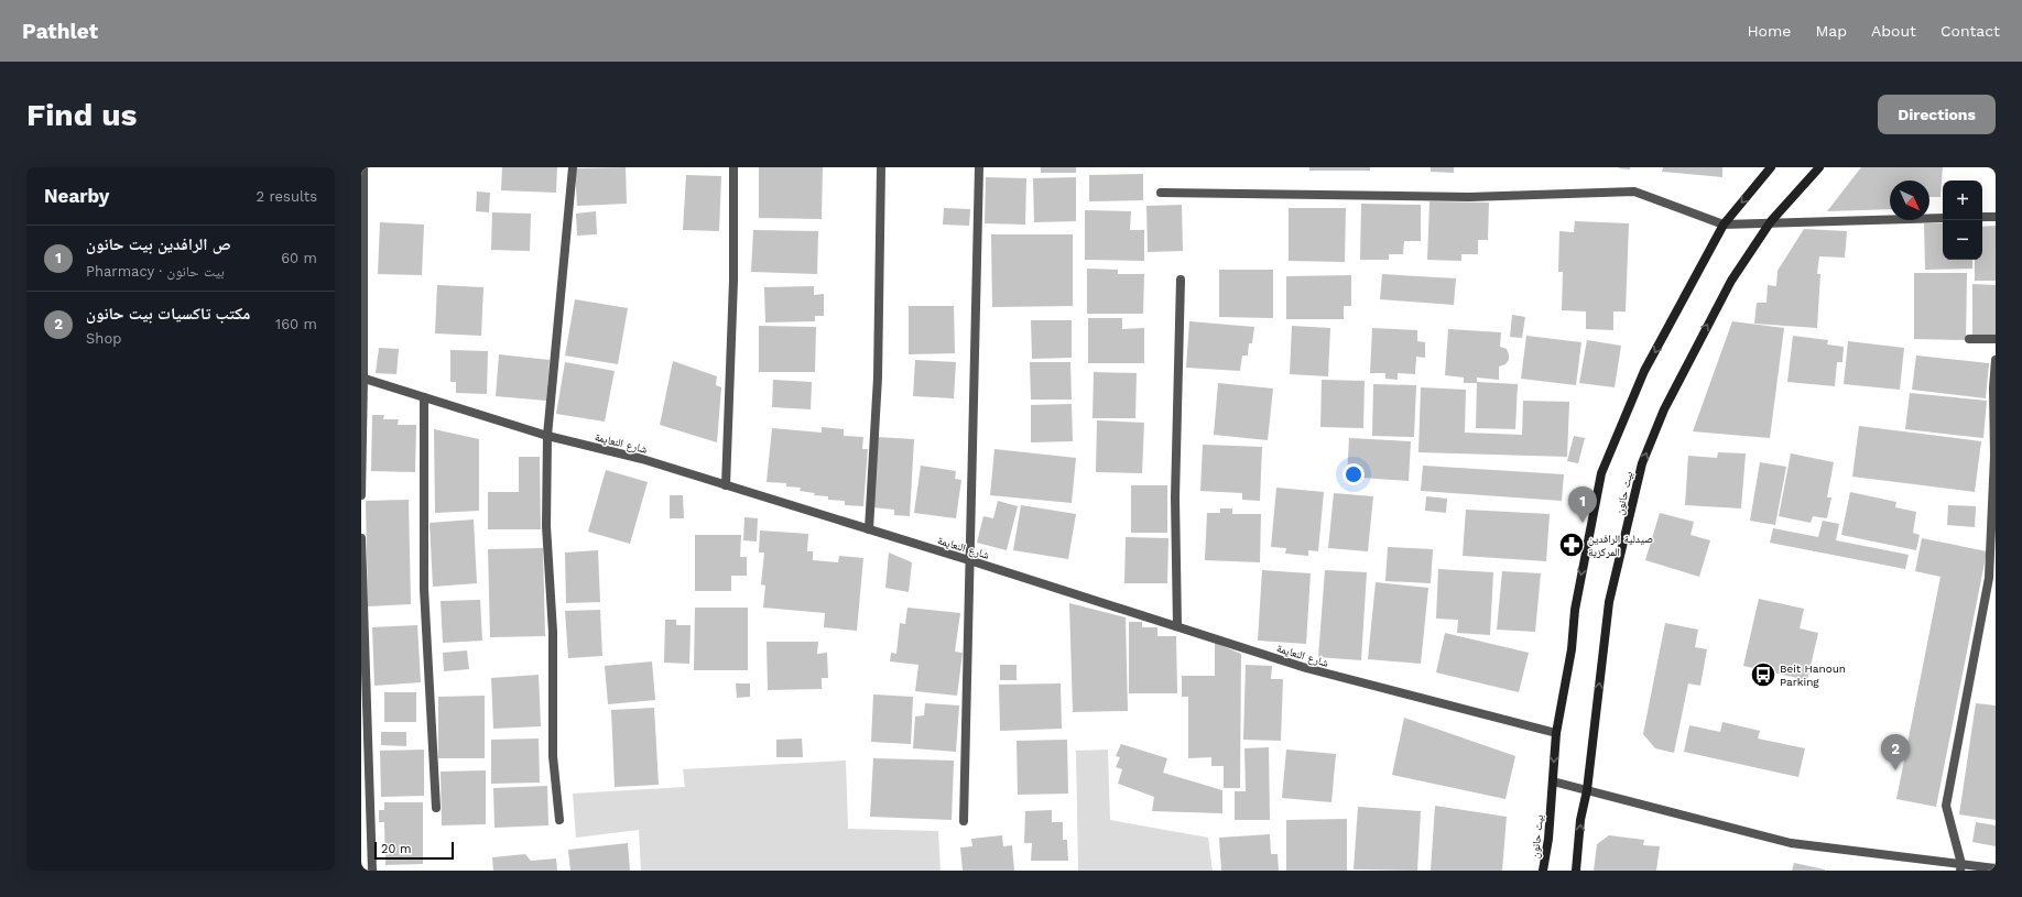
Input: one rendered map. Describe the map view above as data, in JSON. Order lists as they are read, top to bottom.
{
  "streets": {
    "main road": ["بيت حانون"],
    "street": ["شارع النعايمة"]
  },
  "crossings": [
    ["شارع النعايمة", "بيت حانون"]
  ],
  "places": {
    "pharmacy": ["صيدلية الرافدين المركزية"],
    "bus stop": ["Beit Hanoun Parking"]
  },
  "scale_bar": "20 m",
  "north": "bottom right",
  "page": {
    "header": "Pathlet",
    "nav": [
      "Home",
      "Map",
      "About",
      "Contact"
    ],
    "buttons": "Directions",
    "title": "Find us",
    "heading": ["Nearby", "2 results"],
    "map_buttons": ["+", "−"],
    "list": [
      {
        "mark": "1",
        "name": "ص الرافدين بيت حانون",
        "note": "Pharmacy · بيت حانون",
        "value": "60 m"
      },
      {
        "mark": "2",
        "name": "مكتب تاكسيات بيت حانون",
        "note": "Shop",
        "value": "160 m"
      }
    ],
    "pins": ["1", "2"],
    "scale": "20 m"
  }
}
